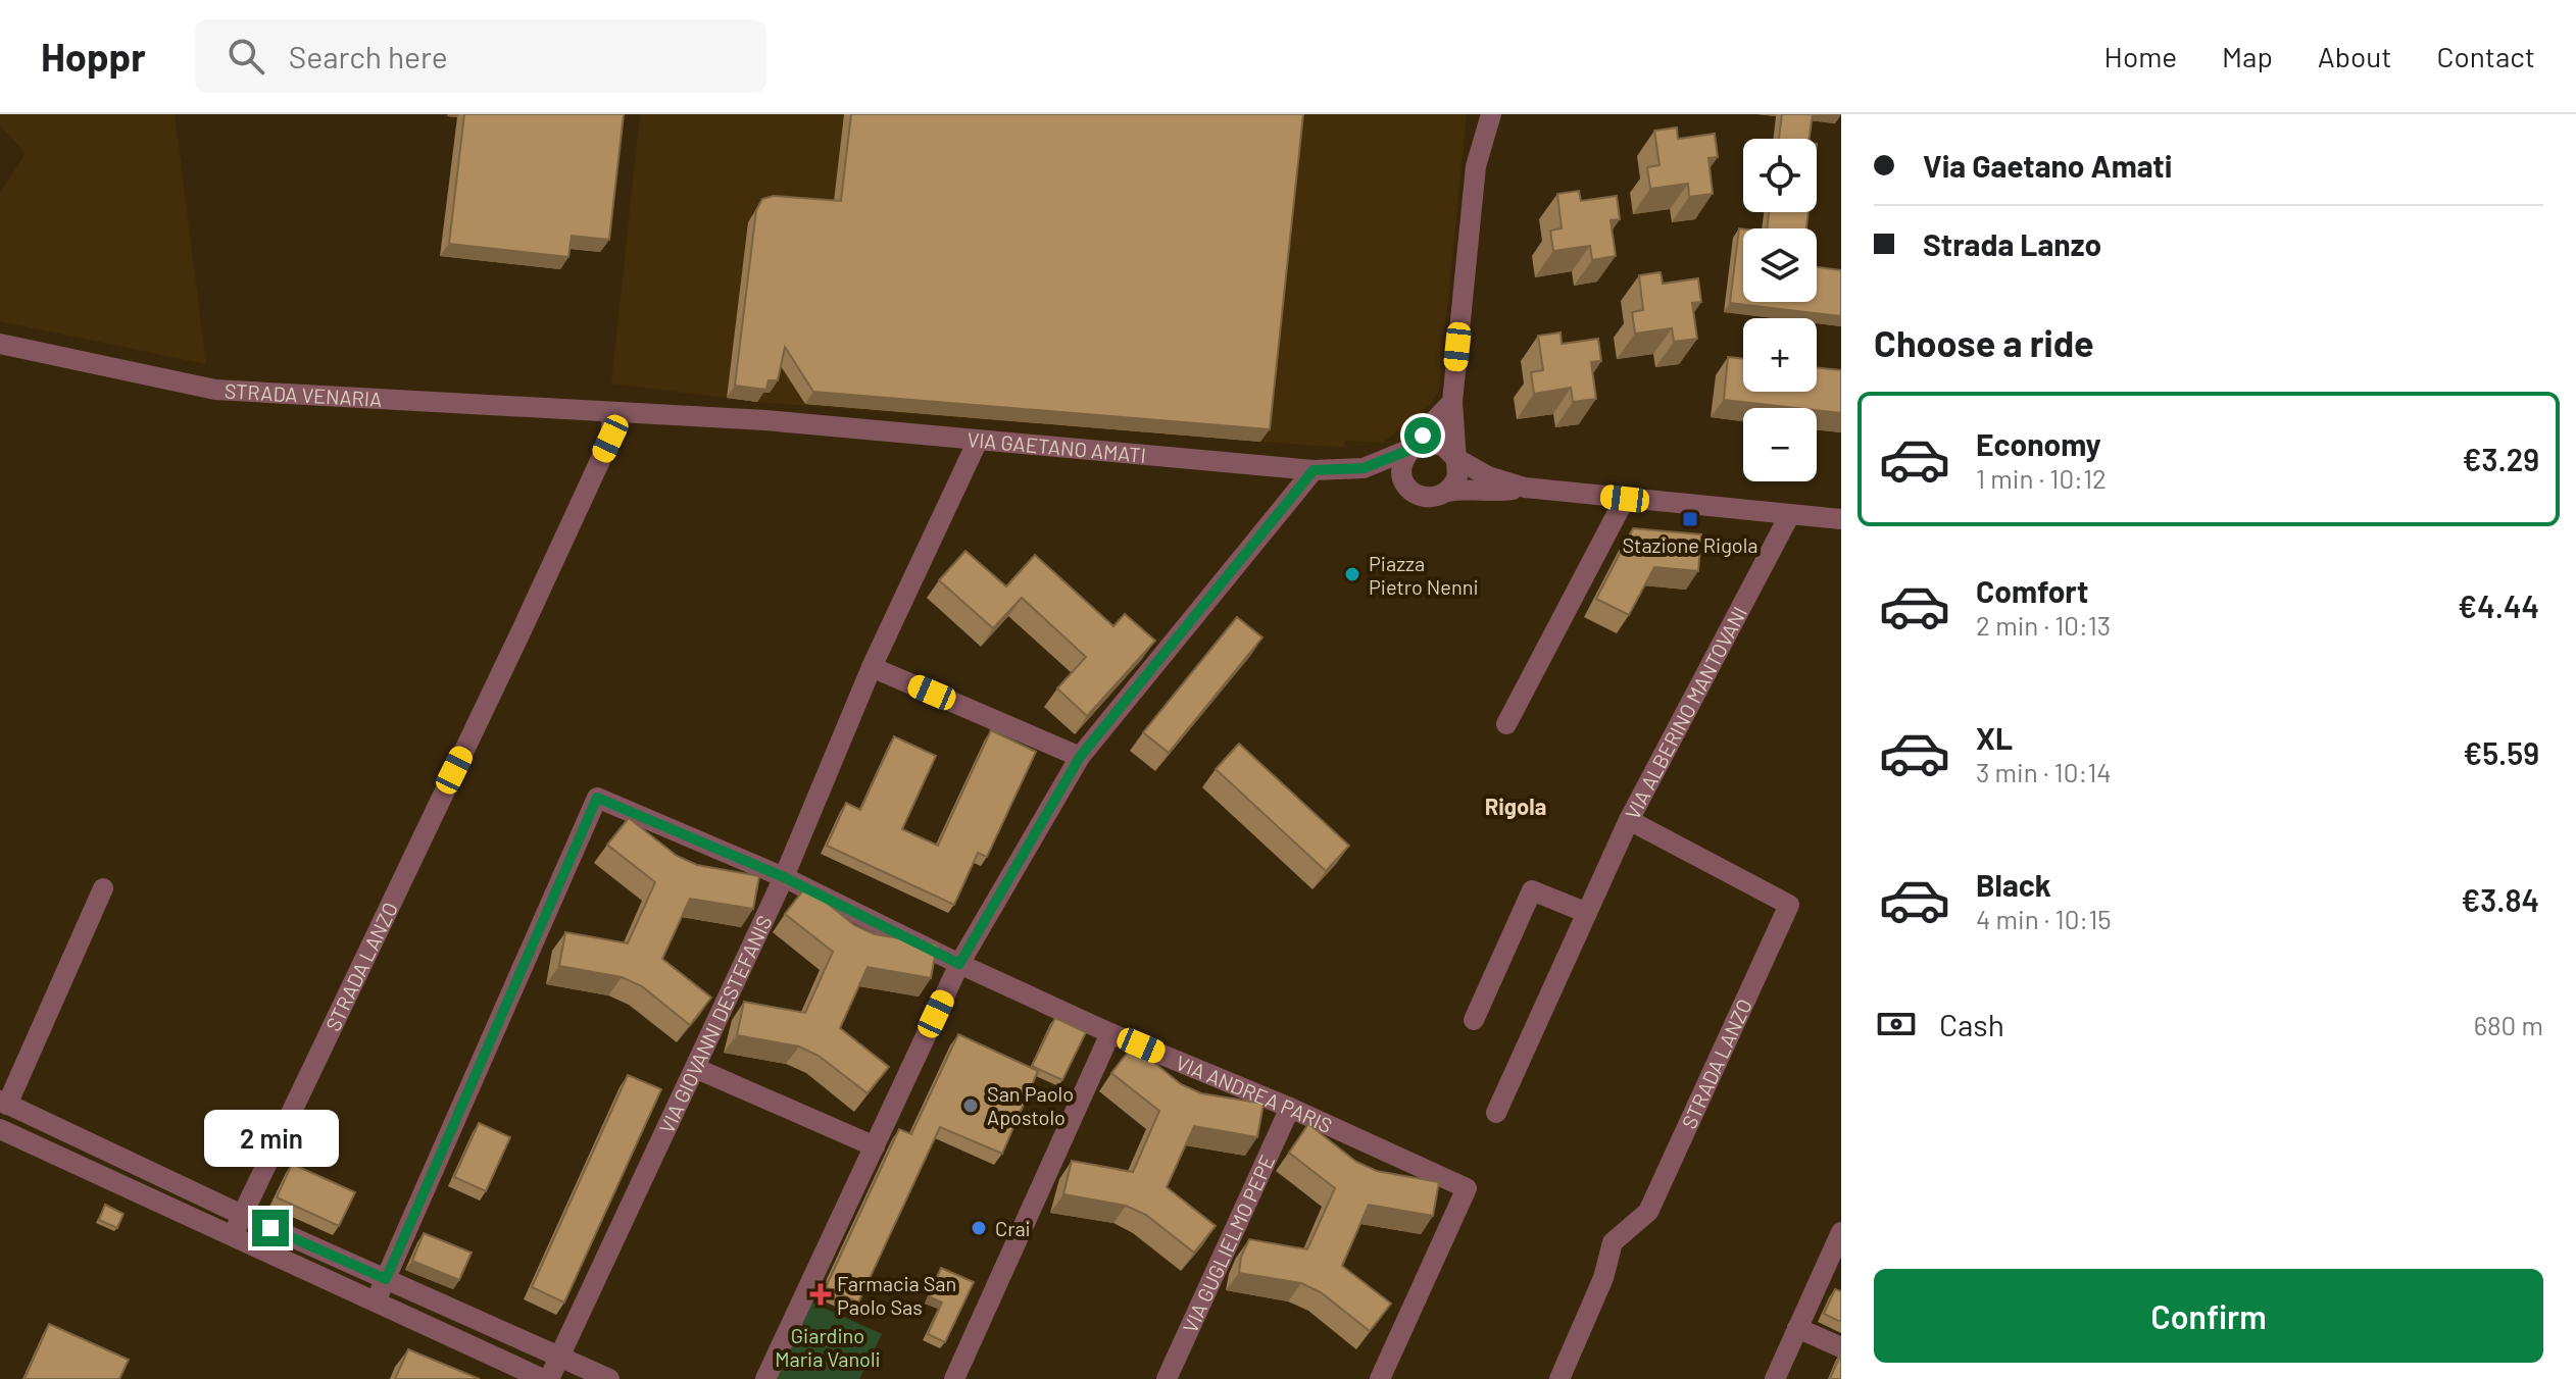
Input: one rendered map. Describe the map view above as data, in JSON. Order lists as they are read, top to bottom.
{
  "streets": {
    "street": [
      "STRADA VENARIA",
      "VIA GAETANO AMATI",
      "VIA ALBERINO MANTOVANI",
      "STRADA LANZO",
      "VIA GIOVANNI DESTEFANIS",
      "VIA ANDREA PARIS",
      "VIA GUGLIELMO PEPE"
    ]
  },
  "crossings": [
    ["STRADA VENARIA", "VIA GAETANO AMATI"],
    ["STRADA VENARIA", "STRADA LANZO"],
    ["VIA GAETANO AMATI", "VIA GIOVANNI DESTEFANIS"],
    ["VIA ALBERINO MANTOVANI", "STRADA LANZO"],
    ["VIA GIOVANNI DESTEFANIS", "VIA ANDREA PARIS"],
    ["VIA ANDREA PARIS", "VIA GUGLIELMO PEPE"]
  ],
  "districts": ["Rigola"],
  "parks": ["Giardino Maria Vanoli"],
  "places": {
    "transit": ["Stazione Rigola"],
    "other": ["Piazza Pietro Nenni", "San Paolo Apostolo", "Crai"],
    "health": ["Farmacia San Paolo Sas"]
  },
  "page": {
    "header": "Hoppr",
    "search": "Search here",
    "nav": [
      "Home",
      "Map",
      "About",
      "Contact"
    ],
    "banner": ["Via Gaetano Amati", "Strada Lanzo"],
    "map_buttons": ["+", "−"],
    "heading": "Choose a ride",
    "list": [
      {
        "name": "Economy",
        "note": "1 min · 10:12",
        "value": "€3.29"
      },
      {
        "name": "Comfort",
        "note": "2 min · 10:13",
        "value": "€4.44"
      },
      {
        "name": "XL",
        "note": "3 min · 10:14",
        "value": "€5.59"
      },
      {
        "name": "Black",
        "note": "4 min · 10:15",
        "value": "€3.84"
      }
    ],
    "pay": ["Cash", "680 m"],
    "bubble": "2 min",
    "buttons": "Confirm"
  }
}
